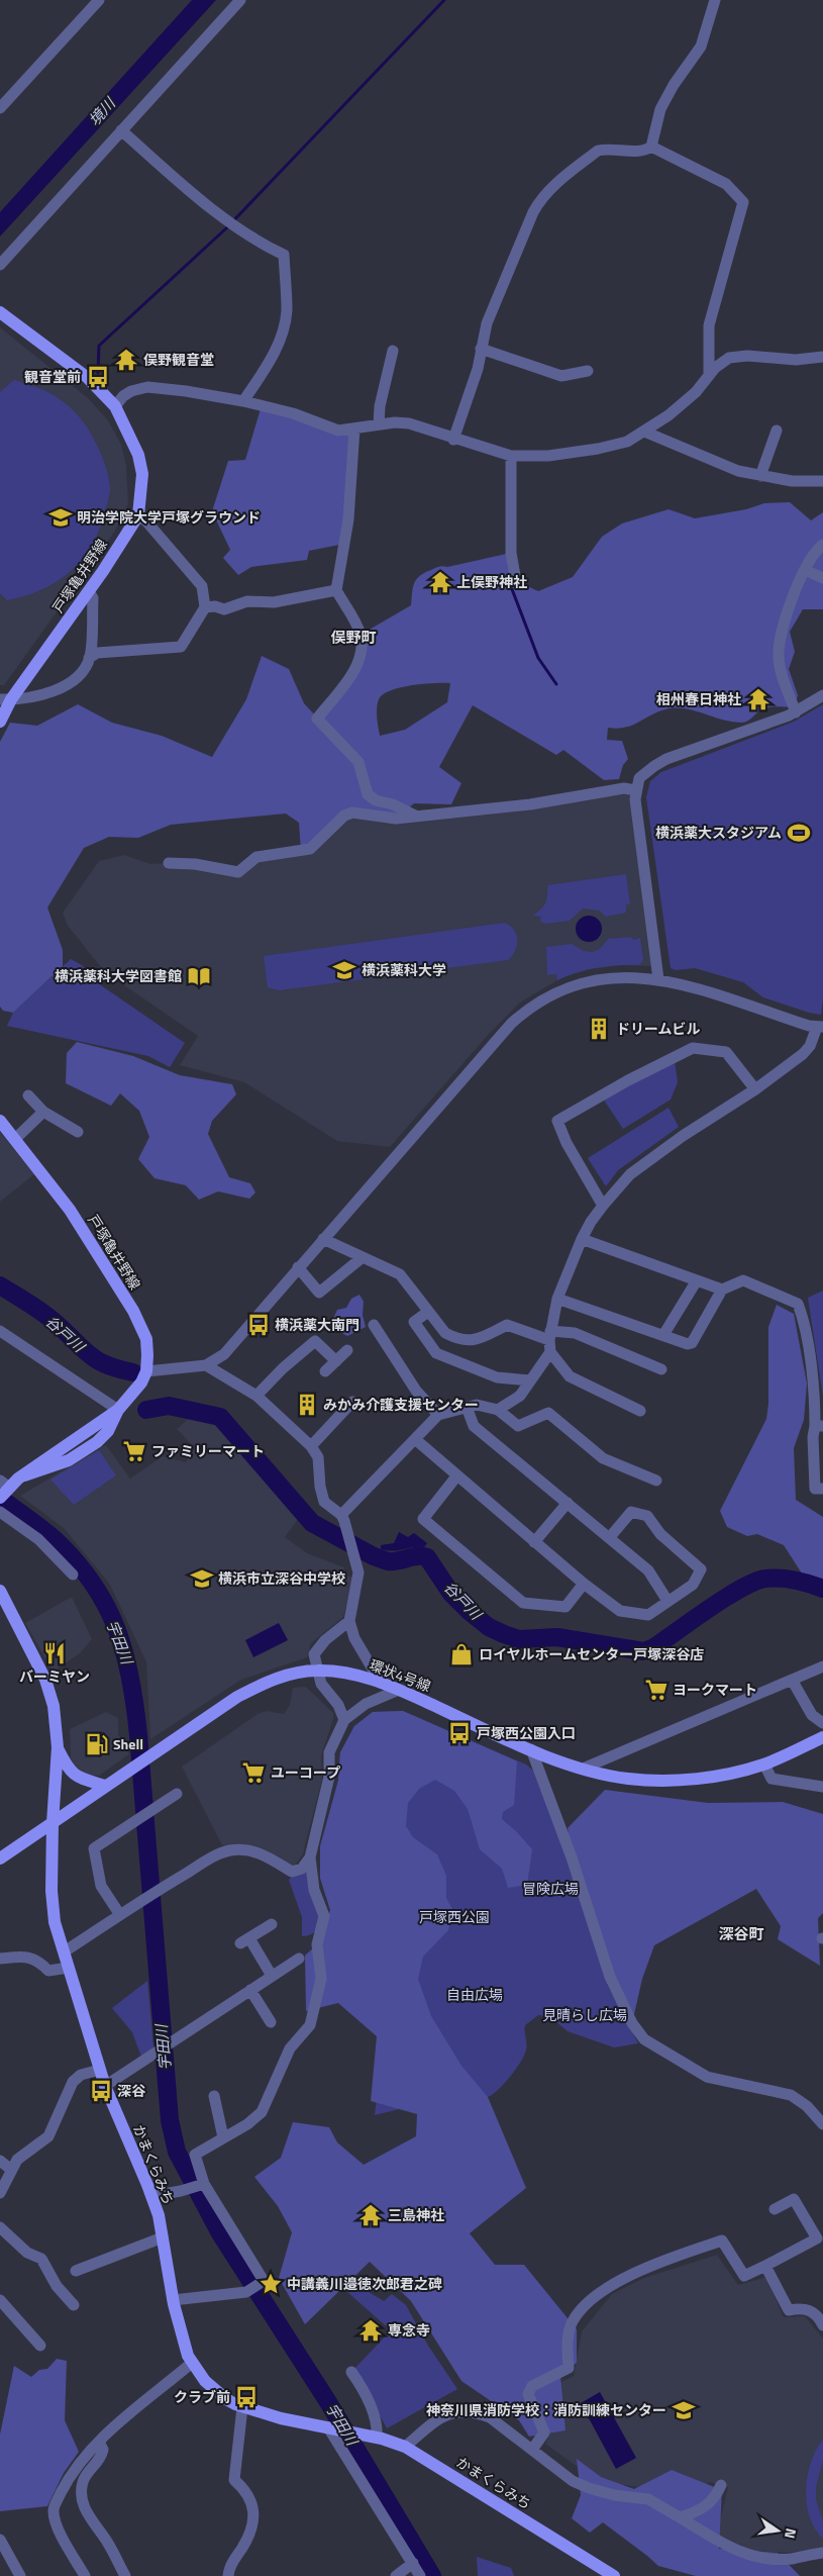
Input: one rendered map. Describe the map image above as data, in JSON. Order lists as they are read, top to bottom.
{
  "streets": {
    "main road": ["戸塚亀井野線", "環状4号線", "かまくらみち"]
  },
  "crossings": [
    ["環状4号線", "かまくらみち"]
  ],
  "districts": ["俣野町", "深谷町"],
  "water": ["境川", "谷戸川", "宇田川"],
  "parks": [
    "冒険広場",
    "戸塚西公園",
    "自由広場",
    "見晴らし広場"
  ],
  "places": {
    "temple": [
      "俣野観音堂",
      "上俣野神社",
      "相州春日神社",
      "三島神社",
      "専念寺"
    ],
    "bus stop": [
      "観音堂前",
      "横浜薬大南門",
      "戸塚西公園入口",
      "深谷",
      "クラブ前"
    ],
    "school or university": [
      "明治学院大学戸塚グラウンド",
      "横浜薬科大学",
      "横浜市立深谷中学校",
      "神奈川県消防学校：消防訓練センター"
    ],
    "sports": ["横浜薬大スタジアム"],
    "library": ["横浜薬科大学図書館"],
    "building": ["ドリームビル", "みかみ介護支援センター"],
    "supermarket": ["ファミリーマート", "ヨークマート", "ユーコープ"],
    "restaurant": ["バーミヤン"],
    "shop": ["ロイヤルホームセンター戸塚深谷店"],
    "fuel station": ["Shell"],
    "place": ["中講義川邉徳次郎君之碑"]
  },
  "north": "right"
}
